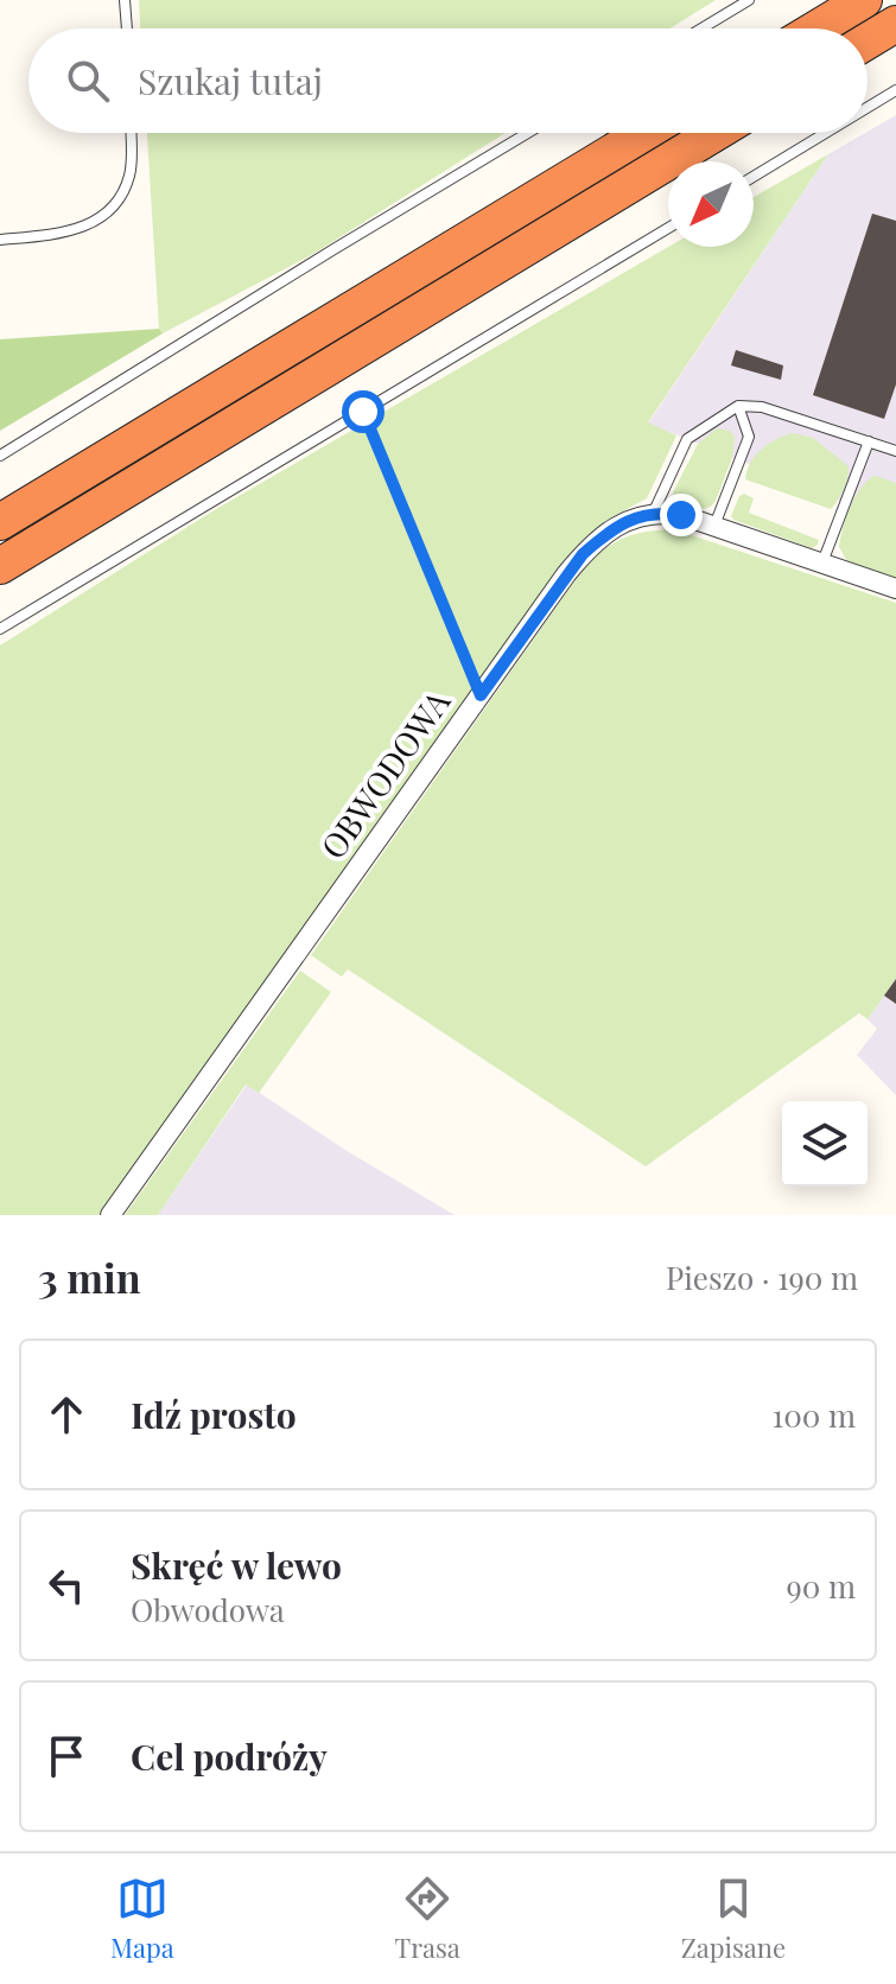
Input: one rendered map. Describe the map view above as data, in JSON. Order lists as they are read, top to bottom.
{
  "streets": {
    "street": ["OBWODOWA"]
  },
  "north": "bottom left",
  "page": {
    "search": "Szukaj tutaj",
    "heading": ["3 min", "Pieszo · 190 m"],
    "list": [
      ["Idź prosto", "100 m"],
      ["Skręć w lewo", "Obwodowa", "90 m"],
      "Cel podróży"
    ],
    "nav": ["Mapa", "Trasa", "Zapisane"]
  }
}
